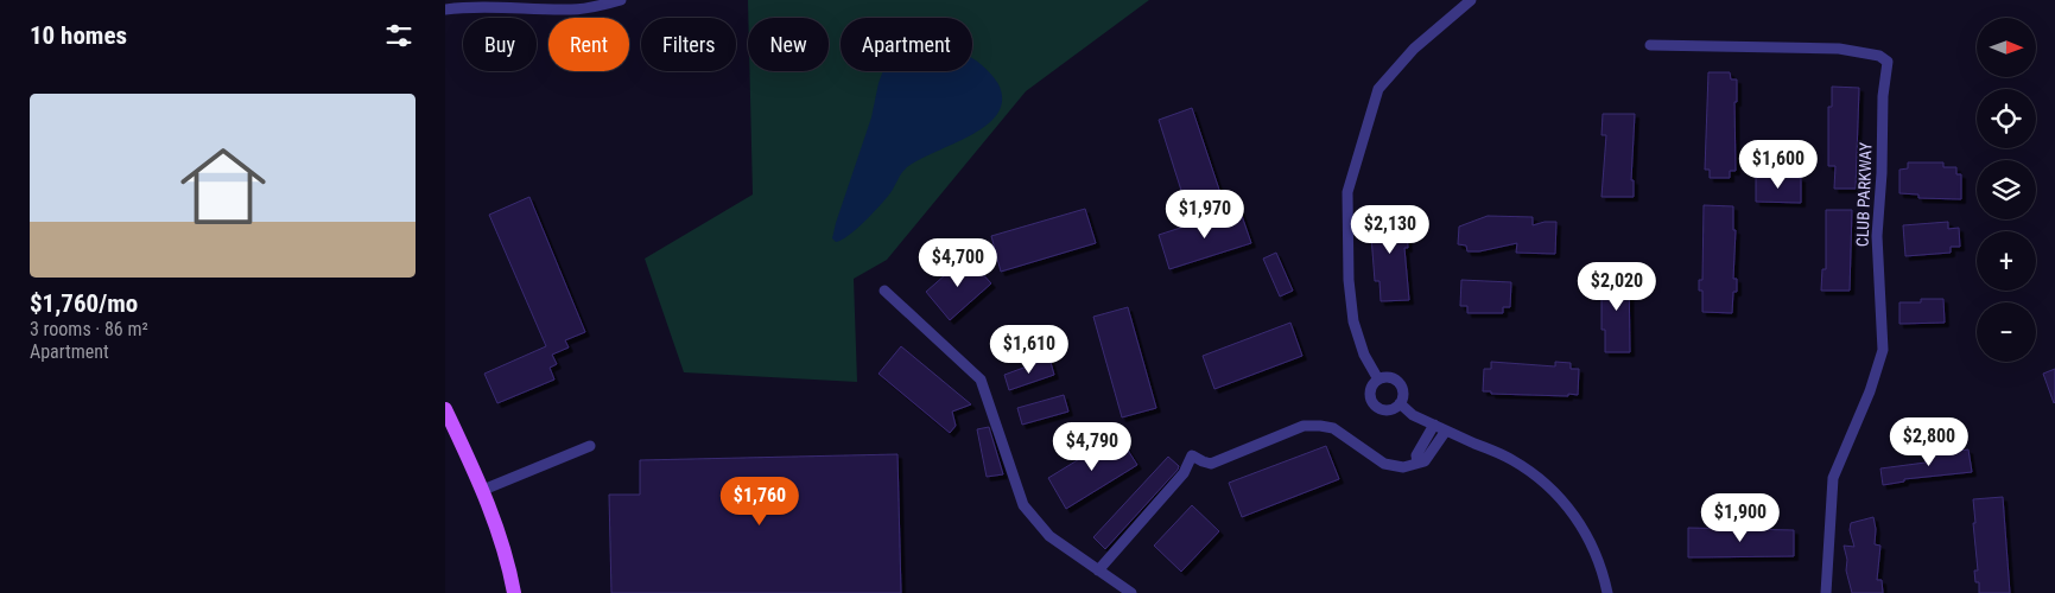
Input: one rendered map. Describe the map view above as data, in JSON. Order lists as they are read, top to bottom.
{
  "streets": {
    "street": ["CLUB PARKWAY"]
  },
  "north": "right",
  "page": {
    "heading": "10 homes",
    "map_buttons": ["+", "−"],
    "chip": [
      "Buy",
      "Rent",
      "Filters",
      "New",
      "Apartment"
    ],
    "list": [
      {
        "name": "$1,760/mo",
        "note": "3 rooms · 86 m² · Apartment"
      }
    ],
    "price": [
      "$1,600",
      "$1,970",
      "$2,130",
      "$4,700",
      "$2,020",
      "$1,610",
      "$2,800",
      "$4,790",
      "$1,760",
      "$1,900"
    ]
  }
}
